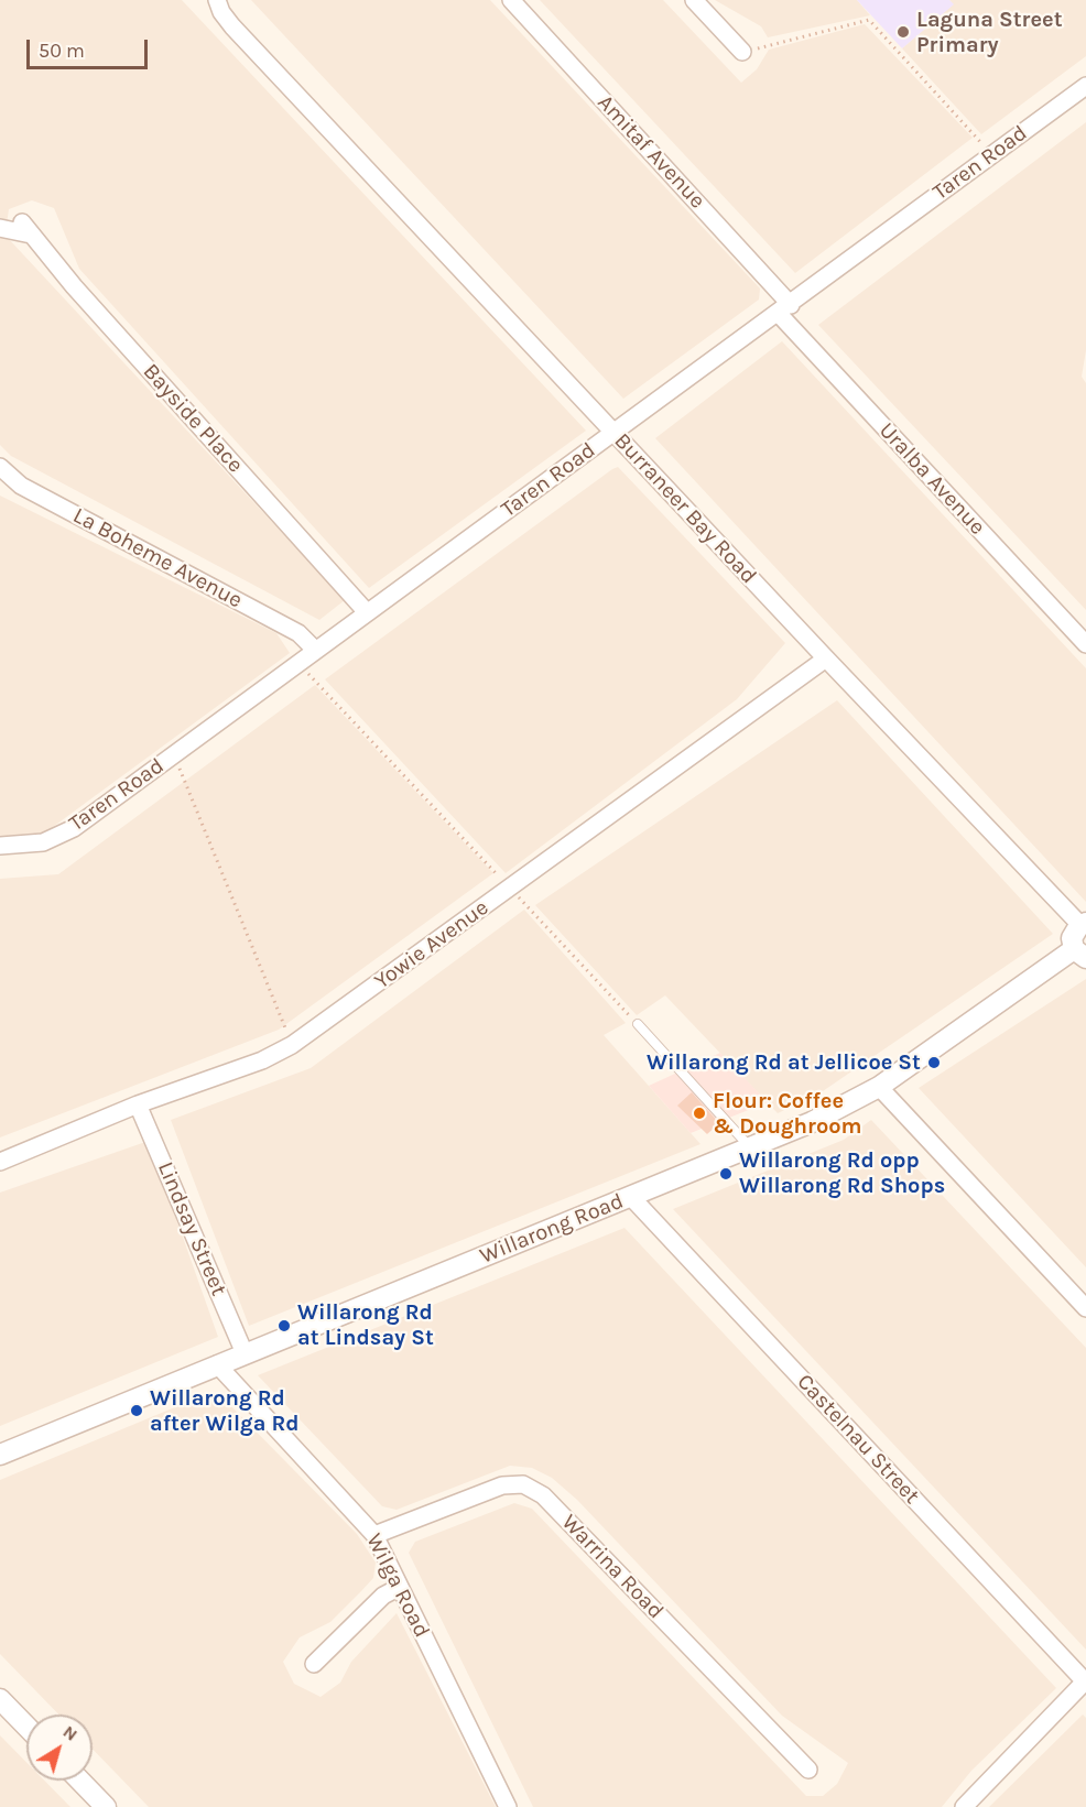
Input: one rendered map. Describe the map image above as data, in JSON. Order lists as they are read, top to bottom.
{
  "streets": {
    "street": [
      "Amitaf Avenue",
      "Taren Road",
      "Bayside Place",
      "Uralba Avenue",
      "Burraneer Bay Road",
      "La Boheme Avenue",
      "Yowie Avenue",
      "Lindsay Street",
      "Willarong Road",
      "Castelnau Street",
      "Warrina Road",
      "Wilga Road"
    ]
  },
  "crossings": [
    ["Amitaf Avenue", "Taren Road"],
    ["Amitaf Avenue", "Uralba Avenue"],
    ["Taren Road", "Bayside Place"],
    ["Taren Road", "Uralba Avenue"],
    ["Taren Road", "Burraneer Bay Road"],
    ["Taren Road", "La Boheme Avenue"],
    ["Burraneer Bay Road", "Yowie Avenue"],
    ["Yowie Avenue", "Lindsay Street"],
    ["Lindsay Street", "Willarong Road"],
    ["Willarong Road", "Castelnau Street"],
    ["Willarong Road", "Wilga Road"],
    ["Warrina Road", "Wilga Road"]
  ],
  "places": [
    "Laguna Street Primary",
    "Willarong Rd at Jellicoe St",
    "Flour: Coffee & Doughroom",
    "Willarong Rd opp Willarong Rd Shops",
    "Willarong Rd at Lindsay St",
    "Willarong Rd after Wilga Rd"
  ],
  "scale_bar": "50 m",
  "north": "top right"
}
